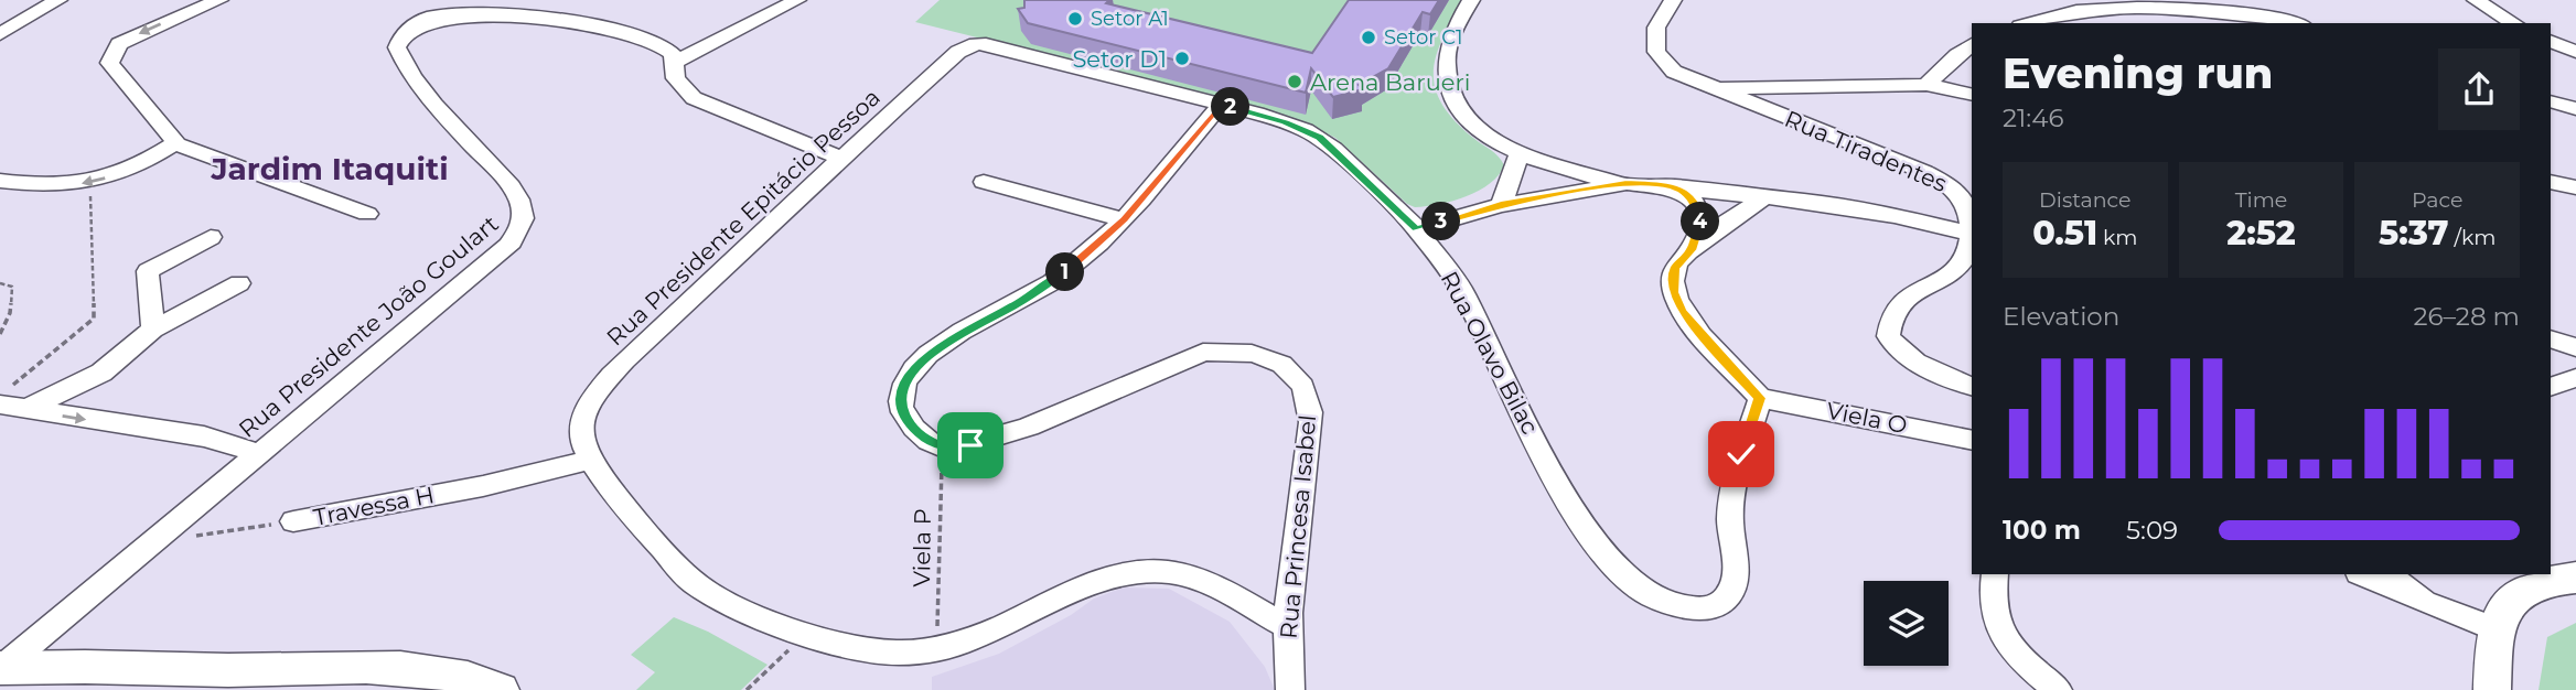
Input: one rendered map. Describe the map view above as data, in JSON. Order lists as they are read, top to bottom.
{
  "streets": {
    "street": [
      "Rua Tiradentes",
      "Rua Presidente Epitácio Pessoa",
      "Rua Presidente João Goulart",
      "Rua Olavo Bilac",
      "Viela O",
      "Travessa H",
      "Rua Princesa Isabel"
    ],
    "path": ["Viela P"]
  },
  "crossings": [
    ["Rua Presidente Epitácio Pessoa", "Rua Presidente João Goulart"],
    ["Rua Presidente Epitácio Pessoa", "Rua Olavo Bilac"],
    ["Rua Presidente Epitácio Pessoa", "Travessa H"],
    ["Rua Presidente João Goulart", "Travessa H"],
    ["Rua Olavo Bilac", "Viela O"],
    ["Rua Princesa Isabel", "Viela P"]
  ],
  "districts": ["Jardim Itaquiti"],
  "places": [
    "Setor A1",
    "Setor C1",
    "Setor D1",
    "Arena Barueri"
  ],
  "page": {
    "heading": ["Evening run", "21:46"],
    "pins": [
      "2",
      "3",
      "4",
      "1"
    ],
    "stats": [
      ["Distance", "0.51 km"],
      ["Time", "2:52"],
      ["Pace", "5:37 /km"]
    ],
    "chart": ["Elevation", "26–28 m"],
    "list": [
      {
        "name": "100 m",
        "note": "5:09"
      }
    ]
  }
}
